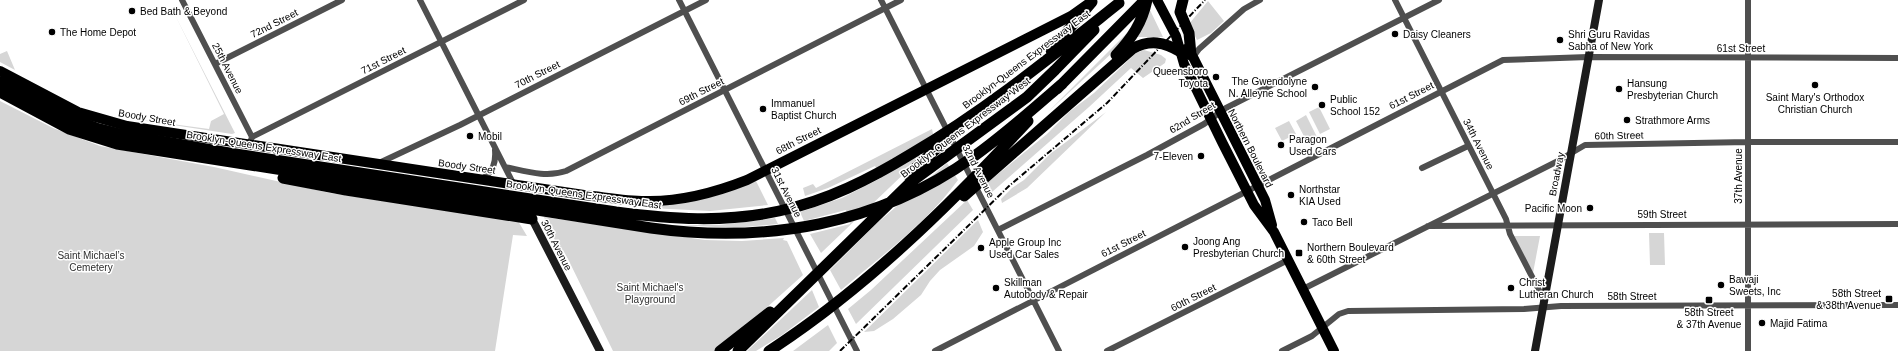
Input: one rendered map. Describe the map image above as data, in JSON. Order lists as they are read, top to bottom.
{
  "streets": {
    "highway": ["Brooklyn-Queens Expressway East", "Brooklyn-Queens Expressway West"],
    "main road": [
      "Boody Street",
      "68th Street",
      "Northern Boulevard",
      "Broadway",
      "30th Avenue"
    ],
    "street": [
      "72nd Street",
      "61st Street",
      "71st Street",
      "25th Avenue",
      "70th Street",
      "69th Street",
      "62nd Street",
      "60th Street",
      "34th Avenue",
      "32nd Avenue",
      "37th Avenue",
      "31st Avenue",
      "59th Street",
      "58th Street"
    ]
  },
  "crossings": [
    ["72nd Street", "25th Avenue"],
    ["61st Street", "34th Avenue"],
    ["61st Street", "Northern Boulevard"],
    ["61st Street", "32nd Avenue"],
    ["61st Street", "Broadway"],
    ["61st Street", "37th Avenue"],
    ["Brooklyn-Queens Expressway East", "Brooklyn-Queens Expressway West"],
    ["71st Street", "25th Avenue"],
    ["71st Street", "Boody Street"],
    ["71st Street", "30th Avenue"],
    ["25th Avenue", "Boody Street"],
    ["70th Street", "Boody Street"],
    ["70th Street", "31st Avenue"],
    ["70th Street", "30th Avenue"],
    ["69th Street", "32nd Avenue"],
    ["69th Street", "31st Avenue"],
    ["69th Street", "30th Avenue"],
    ["Boody Street", "68th Street"],
    ["Boody Street", "30th Avenue"],
    ["62nd Street", "34th Avenue"],
    ["62nd Street", "Northern Boulevard"],
    ["62nd Street", "32nd Avenue"],
    ["60th Street", "34th Avenue"],
    ["60th Street", "Northern Boulevard"],
    ["60th Street", "Broadway"],
    ["60th Street", "37th Avenue"],
    ["60th Street", "59th Street"],
    ["68th Street", "32nd Avenue"],
    ["68th Street", "31st Avenue"],
    ["68th Street", "30th Avenue"],
    ["34th Avenue", "Broadway"],
    ["34th Avenue", "59th Street"],
    ["Northern Boulevard", "58th Street"],
    ["Broadway", "59th Street"],
    ["Broadway", "58th Street"],
    ["37th Avenue", "59th Street"],
    ["37th Avenue", "58th Street"]
  ],
  "parks": ["Saint Michael’s Cemetery", "Saint Michael's Playground"],
  "places": {
    "other": [
      "Bed Bath & Beyond",
      "The Home Depot",
      "Daisy Cleaners",
      "Shri Guru Ravidas Sabha of New York",
      "Queensboro Toyota",
      "Saint Mary's Orthodox Christian Church",
      "The Gwendolyne N. Alleyne School",
      "Hansung Presbyterian Church",
      "Public School 152",
      "Immanuel Baptist Church",
      "Strathmore Arms",
      "Mobil",
      "Paragon Used Cars",
      "7-Eleven",
      "Northstar KIA Used",
      "Pacific Moon",
      "Taco Bell",
      "Joong Ang Presbyterian Church",
      "Apple Group Inc Used Car Sales",
      "Bawaji Sweets, Inc",
      "Skillman Autobody & Repair",
      "Christ Lutheran Church",
      "Majid Fatima"
    ],
    "transit": ["Northern Boulevard & 60th Street", "58th Street & 38th Avenue", "58th Street & 37th Avenue"]
  }
}
